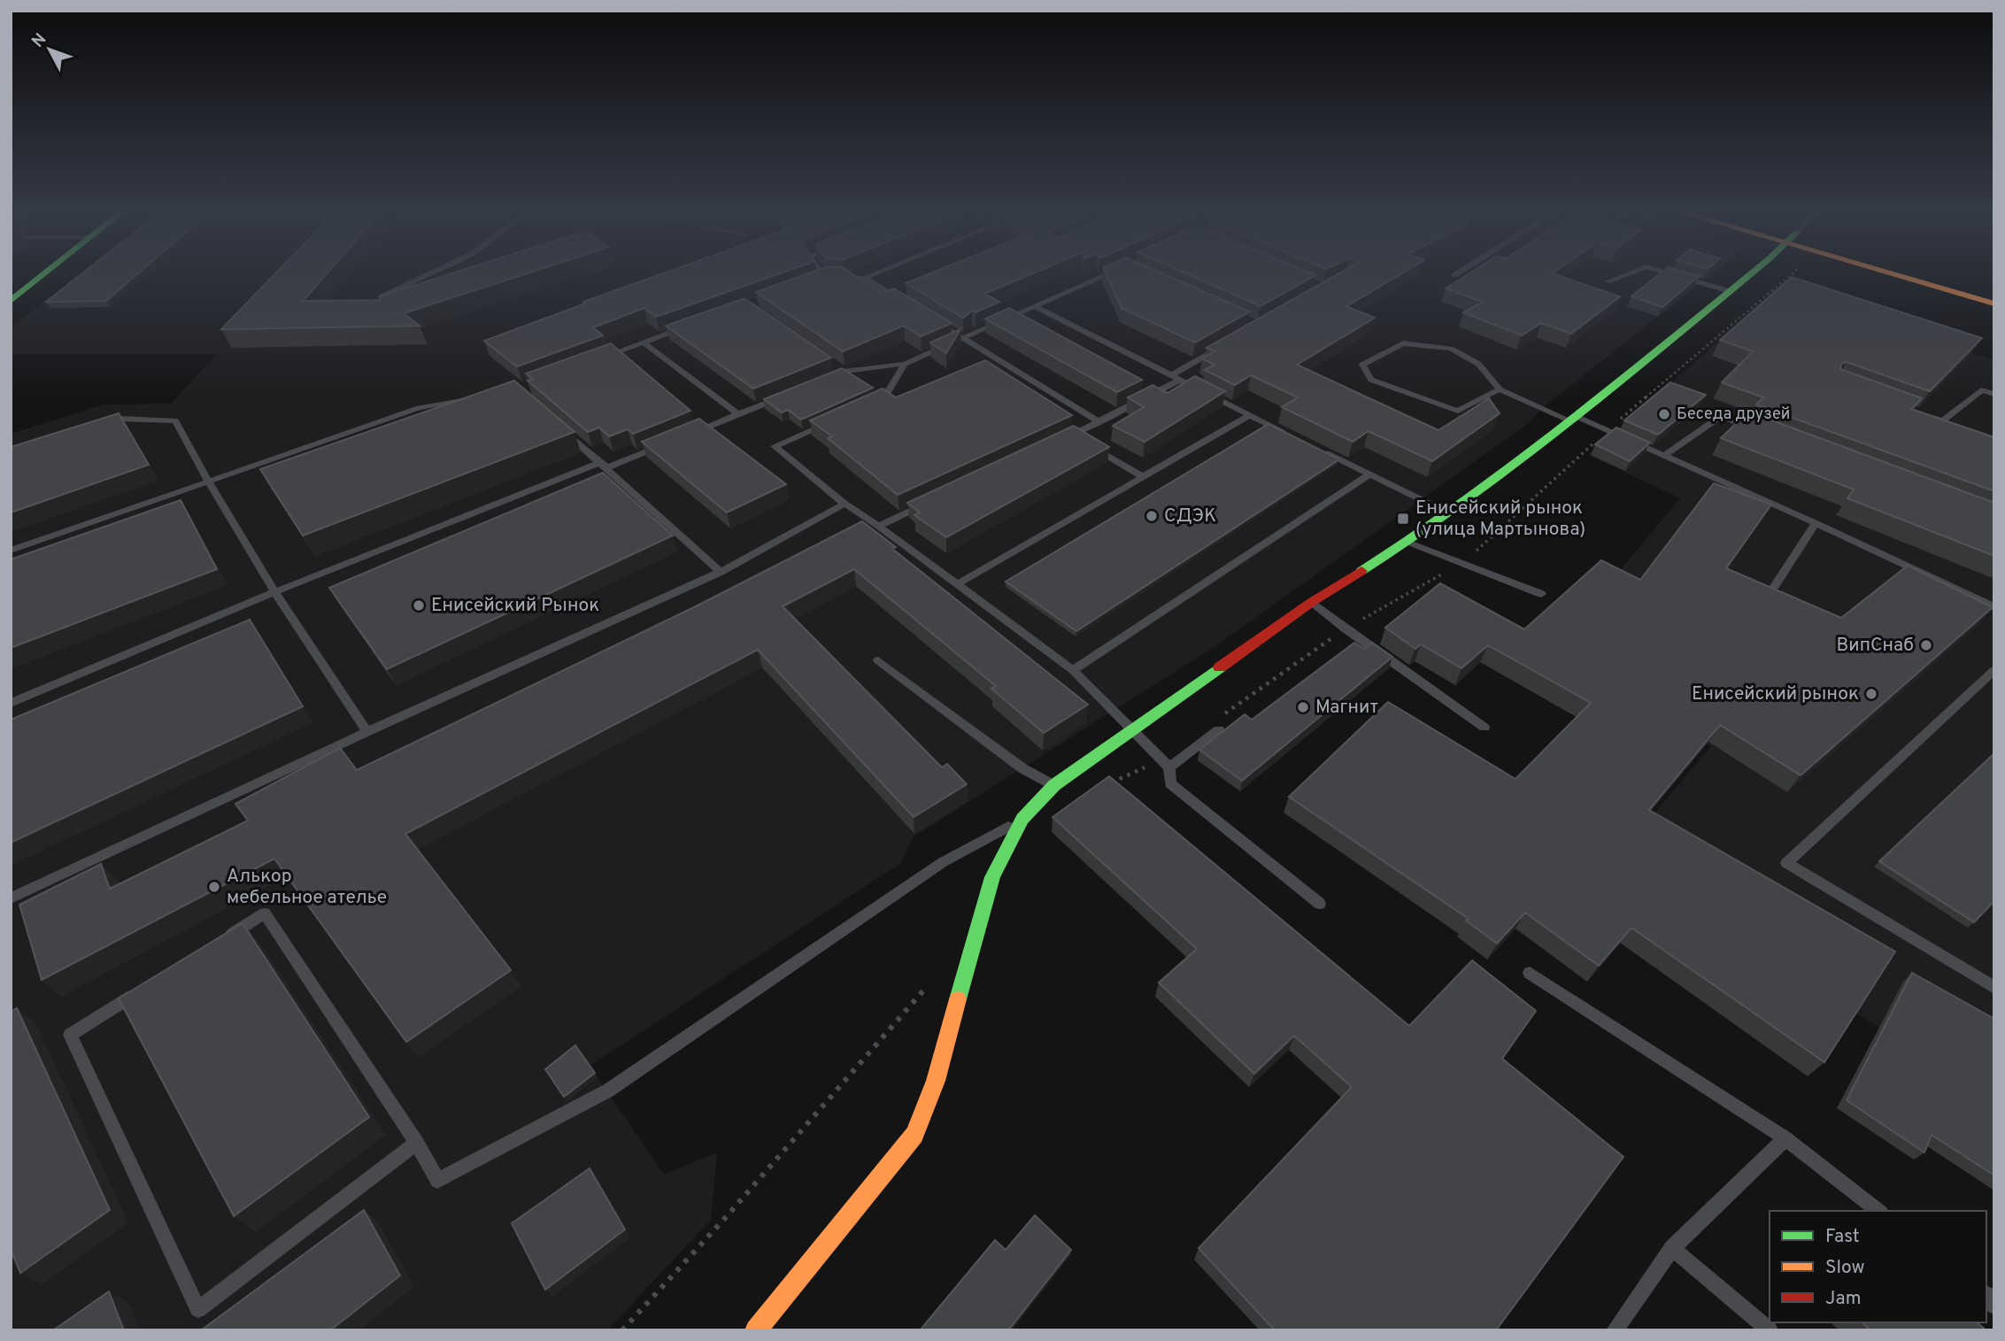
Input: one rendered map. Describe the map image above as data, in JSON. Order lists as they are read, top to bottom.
{
  "places": {
    "other": [
      "Беседа друзей",
      "СДЭК",
      "Енисейский Рынок",
      "ВипСнаб",
      "Енисейский рынок",
      "Магнит",
      "Алькор мебельное ателье"
    ],
    "transit": ["Енисейский рынок (улица Мартынова)"]
  },
  "legend": ["Fast", "Slow", "Jam"],
  "north": "top left"
}
